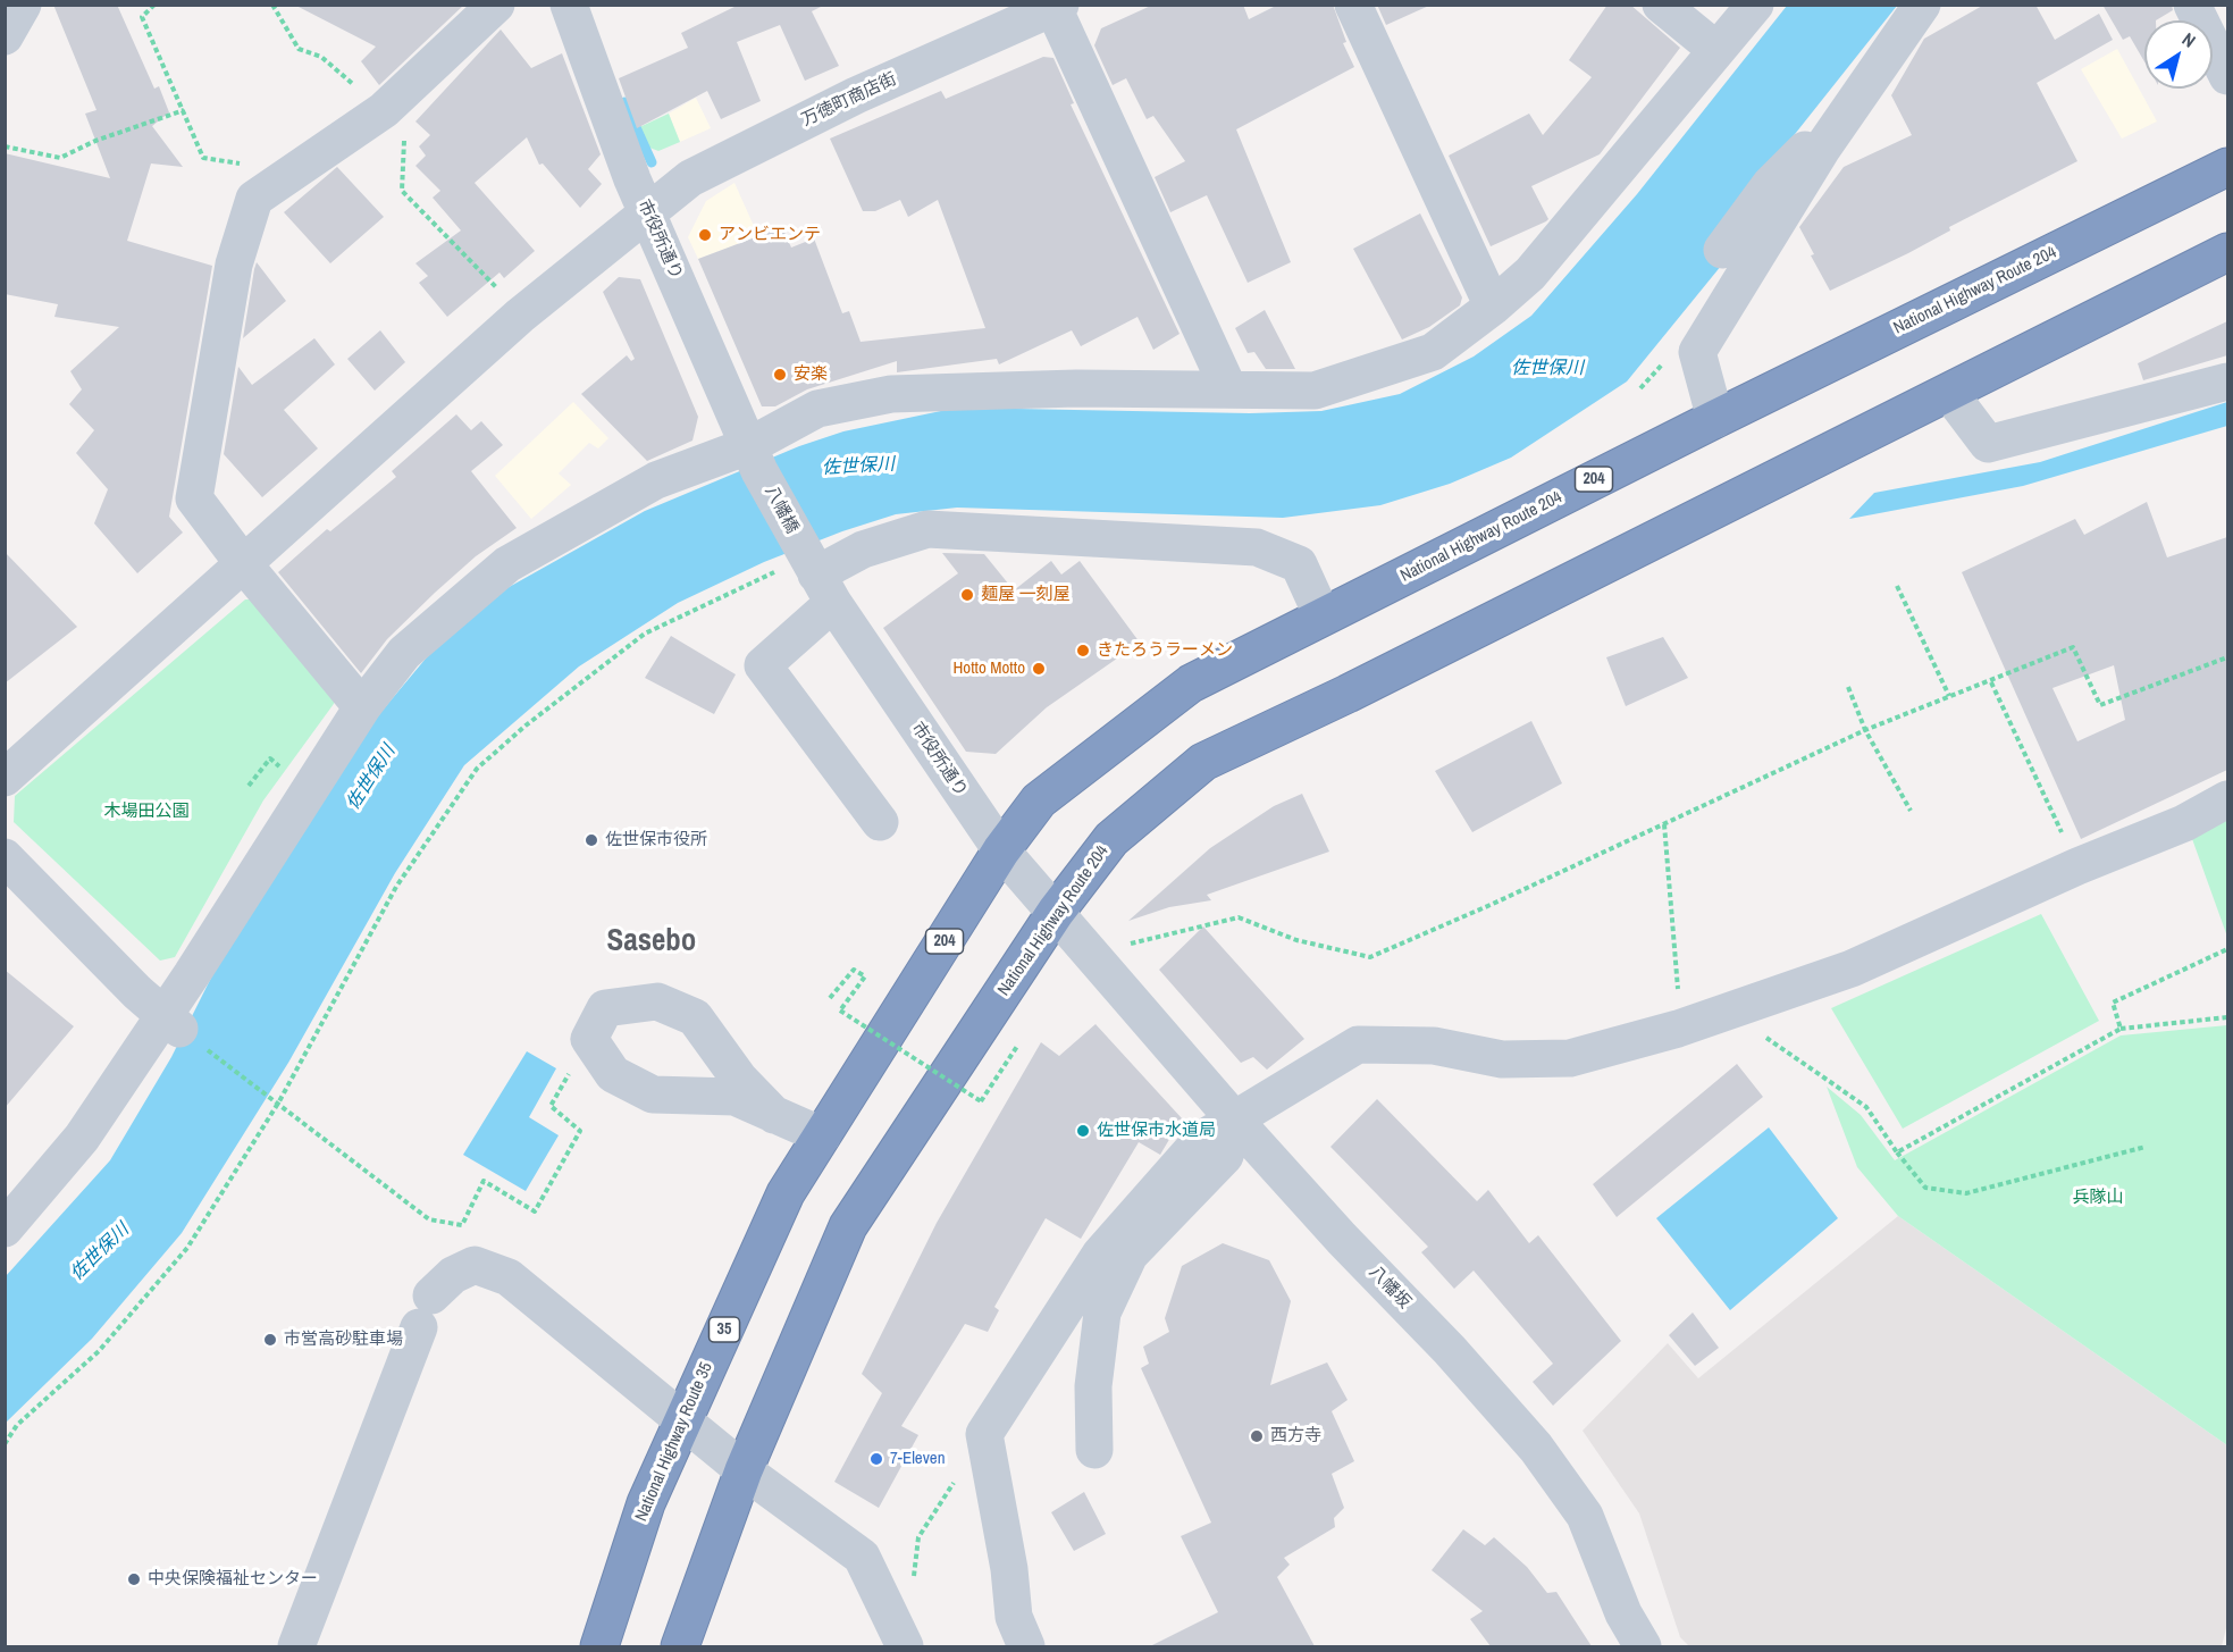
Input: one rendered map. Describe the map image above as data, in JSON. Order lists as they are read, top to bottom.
{
  "streets": {
    "highway": [
      "National Highway Route 204",
      "204",
      "35",
      "National Highway Route 35"
    ],
    "street": [
      "万徳町商店街",
      "市役所通り",
      "八幡橋",
      "八幡坂"
    ]
  },
  "crossings": [
    ["万徳町商店街", "市役所通り"],
    ["市役所通り", "National Highway Route 204"],
    ["市役所通り", "八幡橋"],
    ["市役所通り", "八幡坂"],
    ["National Highway Route 204", "National Highway Route 35"]
  ],
  "districts": ["Sasebo"],
  "water": ["佐世保川"],
  "parks": ["木場田公園", "兵隊山"],
  "places": [
    "アンビエンテ",
    "安楽",
    "麺屋 一刻屋",
    "きたろうラーメン",
    "Hotto Motto",
    "佐世保市役所",
    "佐世保市水道局",
    "市営高砂駐車場",
    "西方寺",
    "7-Eleven",
    "中央保険福祉センター"
  ],
  "north": "top right"
}
